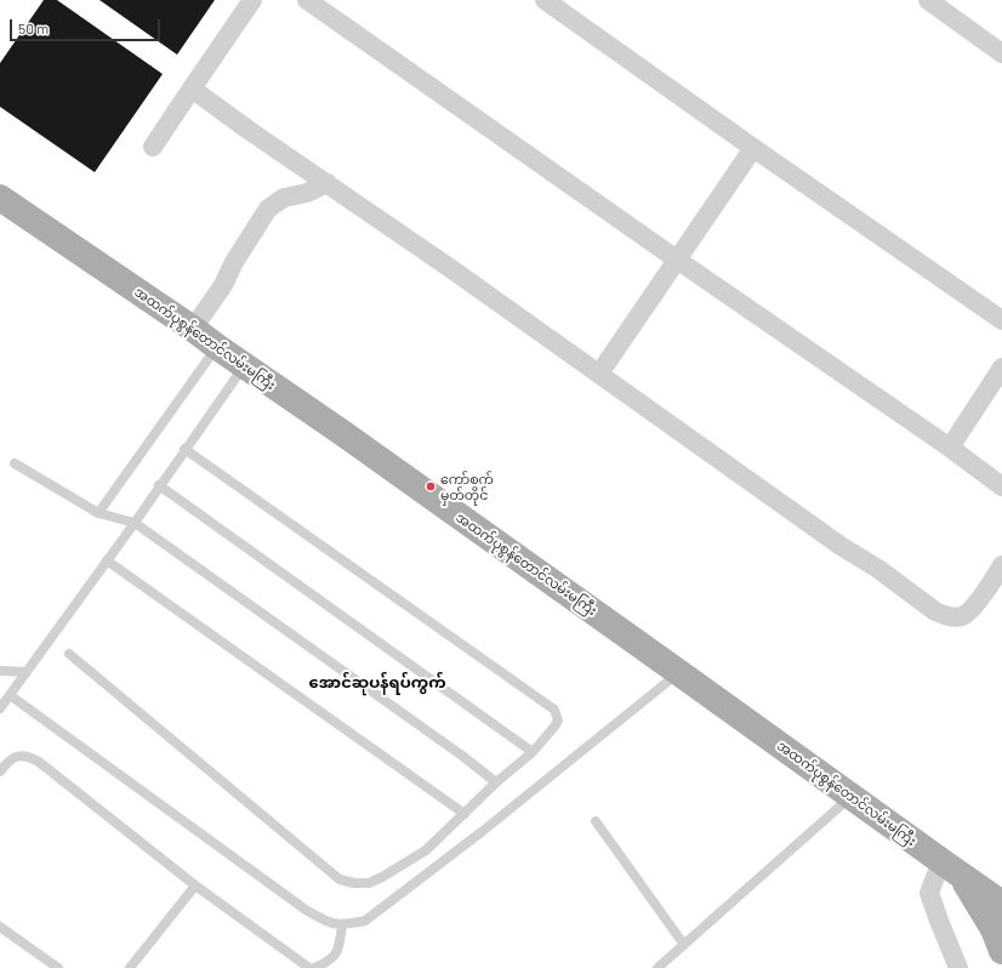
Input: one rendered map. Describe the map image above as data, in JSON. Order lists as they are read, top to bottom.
{
  "streets": {
    "main road": ["အထက်ပုစွန်တောင်လမ်းမကြီး"]
  },
  "districts": ["အောင်ဆုပန်ရပ်ကွက်"],
  "places": ["ကော်စက် မှတ်တိုင်"],
  "scale_bar": "50 m"
}
